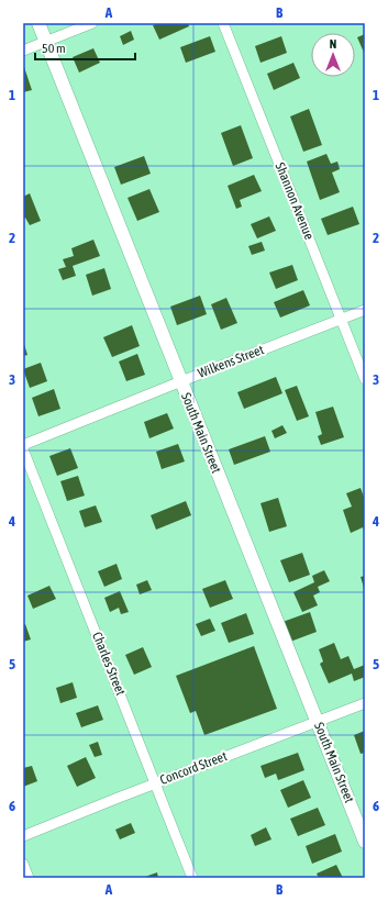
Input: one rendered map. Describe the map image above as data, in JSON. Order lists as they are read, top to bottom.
{
  "streets": {
    "street": [
      "Shannon Avenue",
      "Wilkens Street",
      "South Main Street",
      "Charles Street",
      "Concord Street"
    ]
  },
  "crossings": [
    ["Shannon Avenue", "Wilkens Street"],
    ["Wilkens Street", "South Main Street"],
    ["South Main Street", "Concord Street"],
    ["Charles Street", "Concord Street"]
  ],
  "scale_bar": "50 m",
  "north": "top",
  "grid": {
    "columns": ["A", "B"],
    "rows": [
      "1",
      "2",
      "3",
      "4",
      "5",
      "6"
    ]
  }
}
